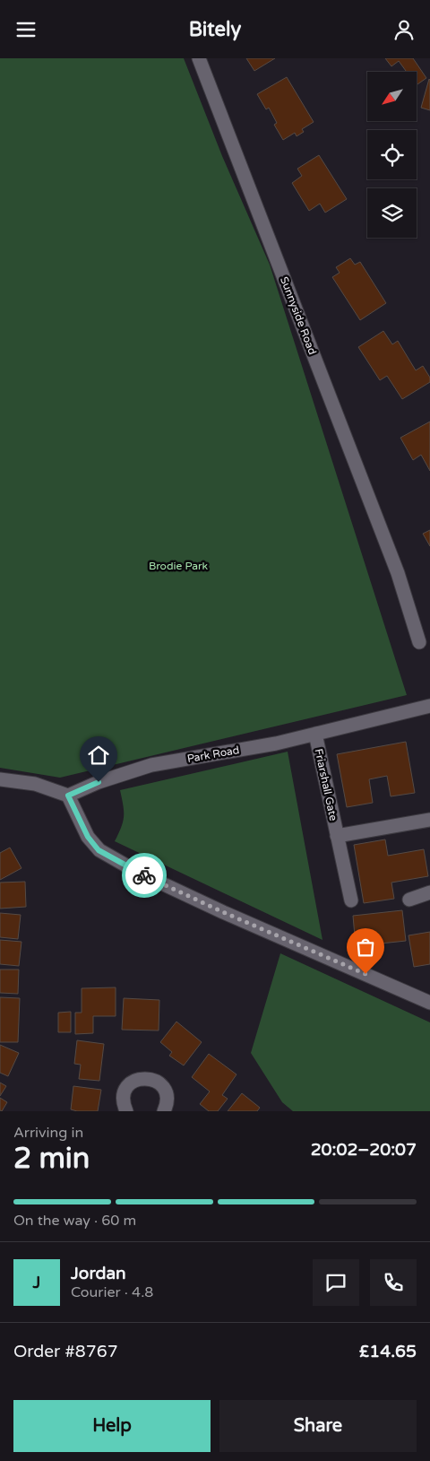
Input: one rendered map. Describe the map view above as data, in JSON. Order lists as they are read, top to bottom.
{
  "streets": {
    "street": ["Sunnyside Road", "Park Road", "Friarshall Gate"]
  },
  "crossings": [
    ["Park Road", "Friarshall Gate"]
  ],
  "parks": ["Brodie Park"],
  "north": "bottom left",
  "page": {
    "header": "Bitely",
    "heading": ["2 min", "Arriving in", "20:02–20:07"],
    "panel": [
      "Jordan",
      "Courier · 4.8",
      "Order #8767",
      "£14.65"
    ],
    "bar": "On the way · 60 m",
    "round": "J",
    "buttons": ["Help", "Share"]
  }
}
